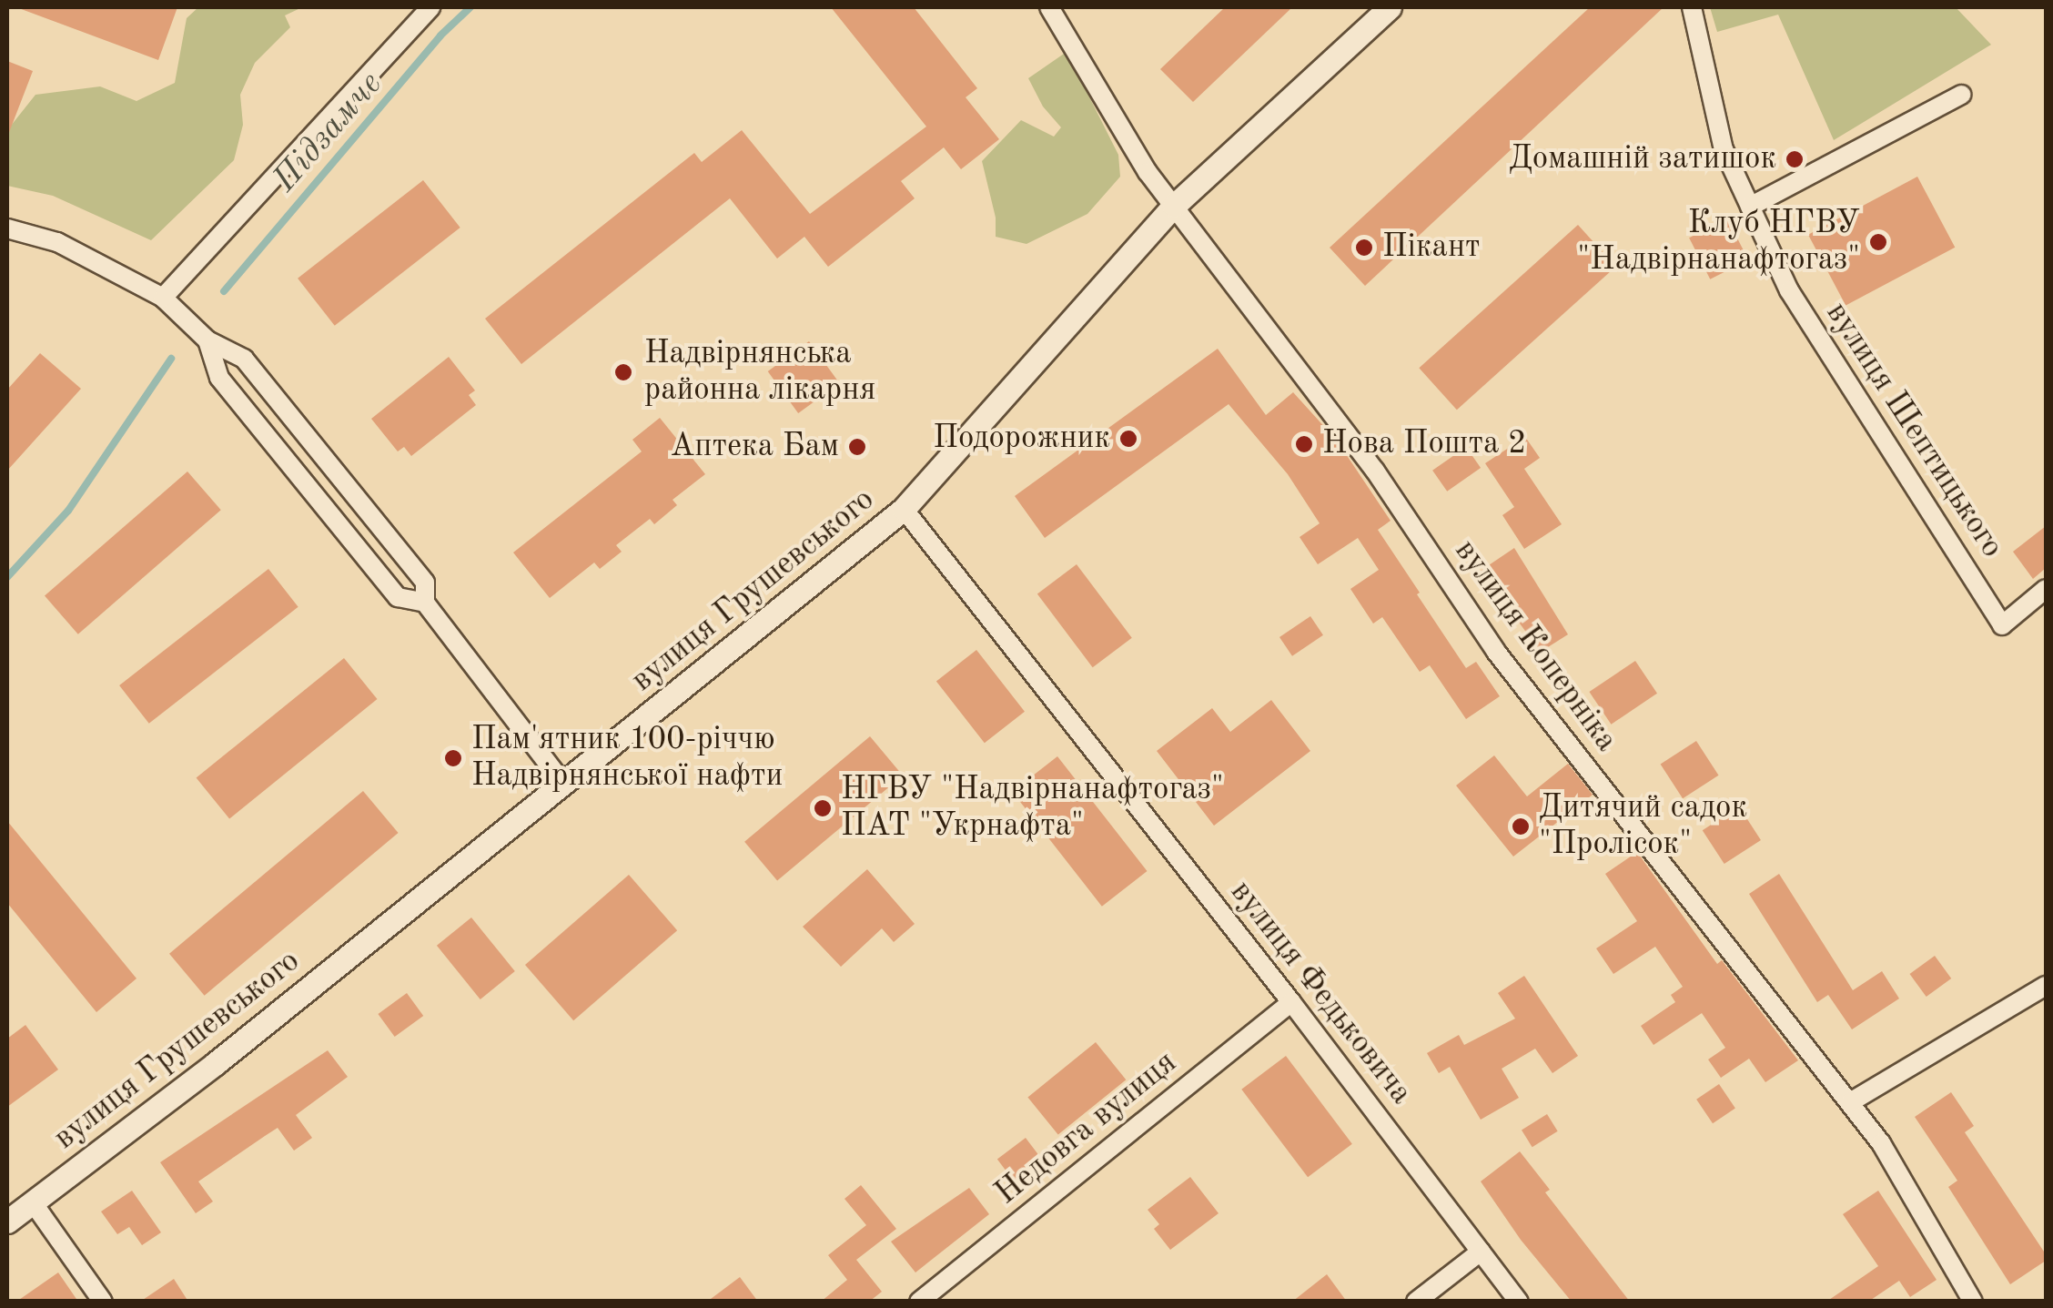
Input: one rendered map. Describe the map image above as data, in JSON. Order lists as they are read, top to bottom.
{
  "streets": {
    "street": [
      "вулиця Шептицького",
      "вулиця Грушевського",
      "вулиця Коперніка",
      "вулиця Федьковича",
      "Недовга вулиця"
    ]
  },
  "crossings": [
    ["вулиця Грушевського", "вулиця Коперніка"],
    ["вулиця Грушевського", "вулиця Федьковича"],
    ["вулиця Федьковича", "Недовга вулиця"]
  ],
  "water": ["Підзамче"],
  "places": [
    "Домашній затишок",
    "Клуб НГВУ \"Надвірнанафтогаз\"",
    "Пікант",
    "Надвірнянська районна лікарня",
    "Подорожник",
    "Нова Пошта 2",
    "Аптека Бам",
    "Пам'ятник 100-річчю Надвірнянської нафти",
    "НГВУ \"Надвірнанафтогаз\" ПАТ \"Укрнафта\"",
    "Дитячий садок \"Пролісок\""
  ]
}
